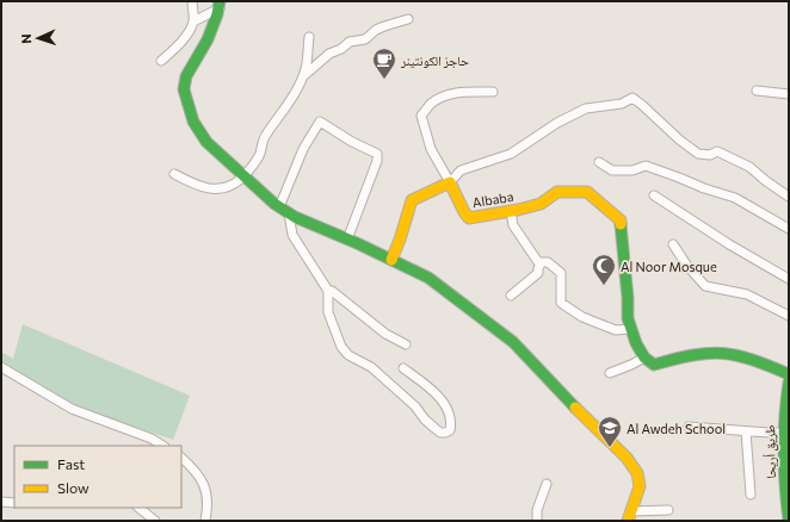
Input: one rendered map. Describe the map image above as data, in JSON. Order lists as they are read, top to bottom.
{
  "streets": {
    "street": ["Albaba", "طريق أريحا"]
  },
  "places": {
    "cafe": ["حاجز الكونتينر"],
    "mosque": ["Al Noor Mosque"],
    "school or university": ["Al Awdeh School"]
  },
  "legend": ["Fast", "Slow"],
  "north": "left"
}
